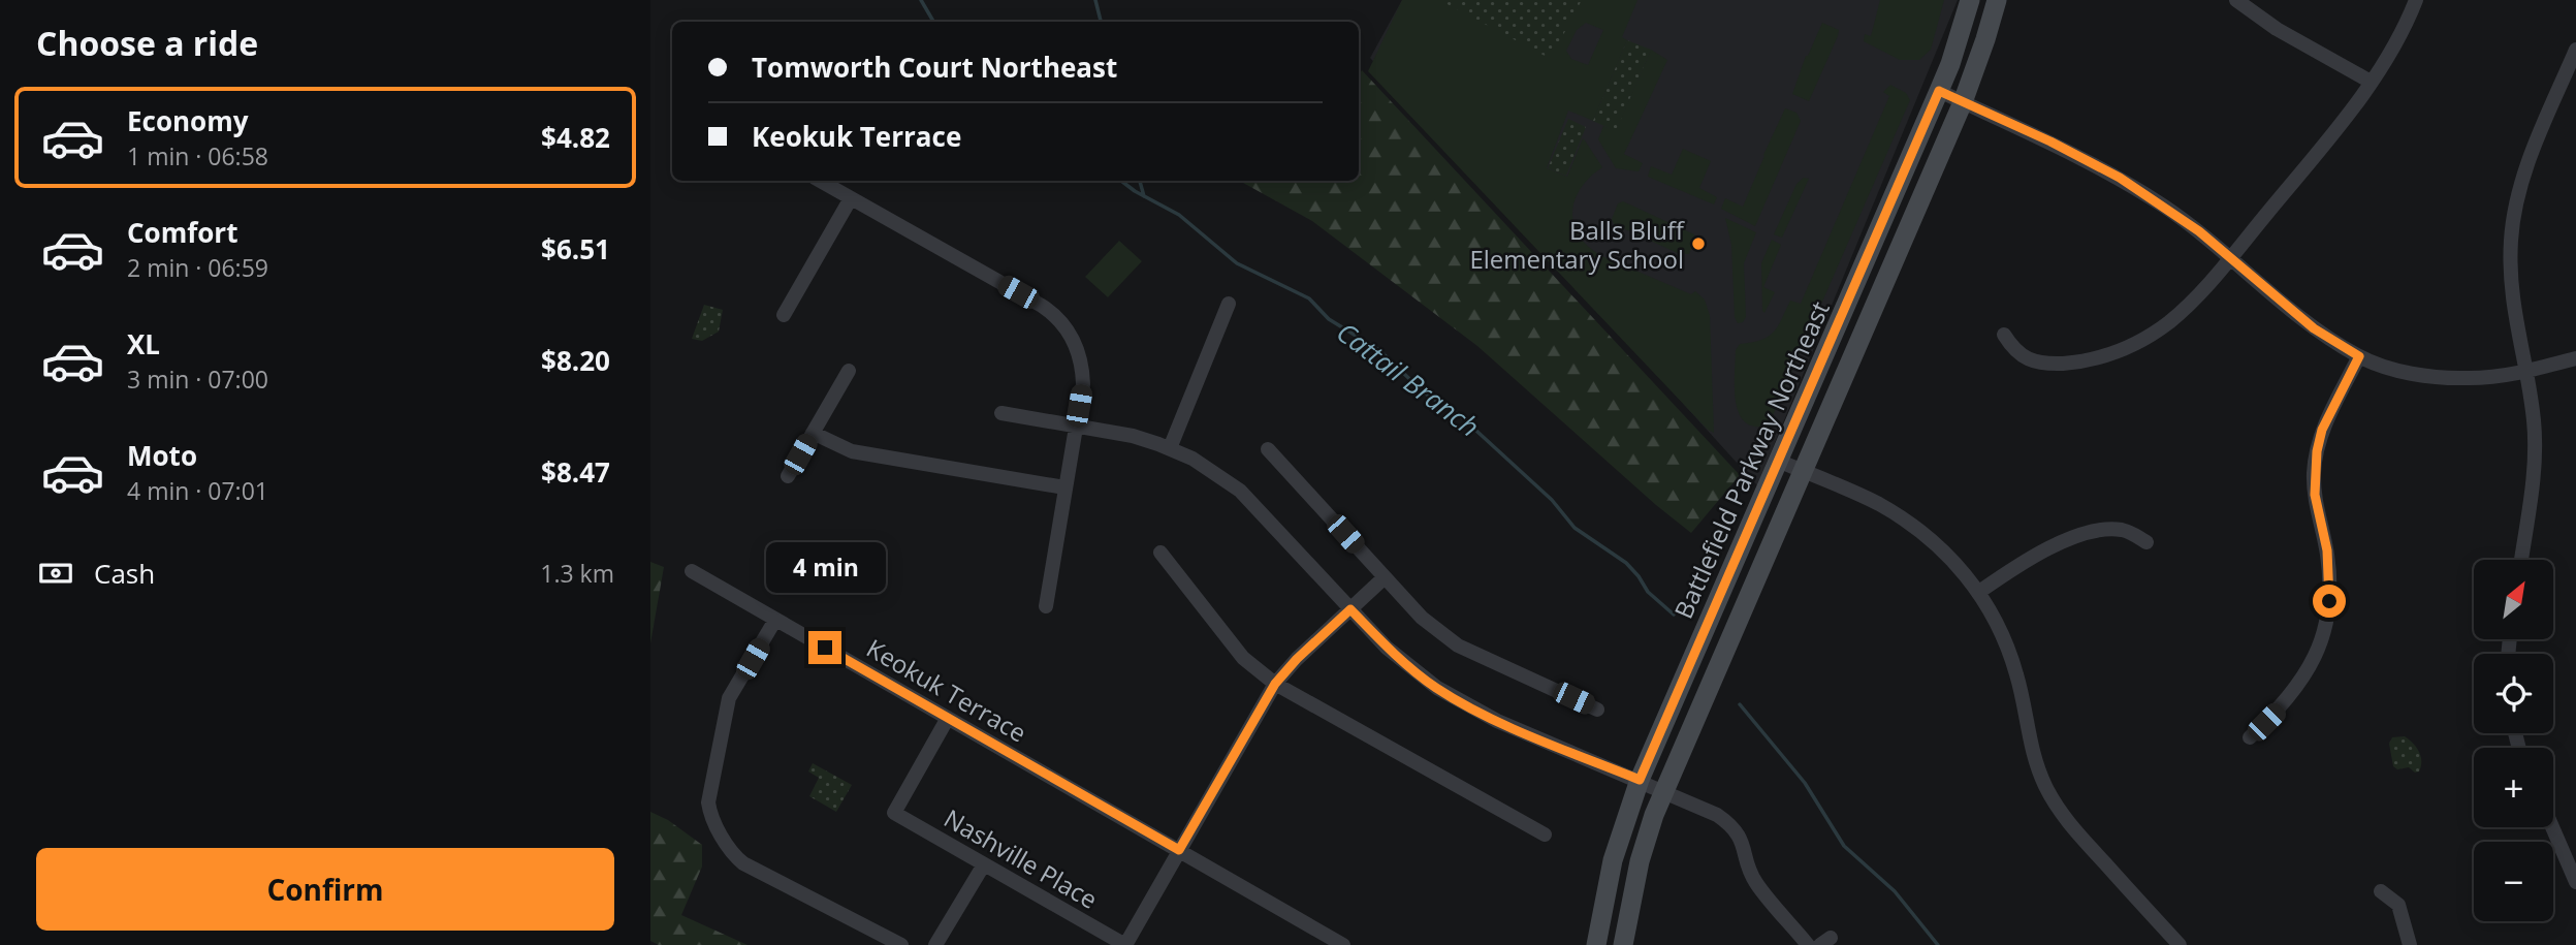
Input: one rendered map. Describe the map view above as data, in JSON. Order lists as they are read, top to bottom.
{
  "streets": {
    "main road": ["Battlefield Parkway Northeast"],
    "street": ["Keokuk Terrace", "Nashville Place"]
  },
  "crossings": [
    ["Keokuk Terrace", "Nashville Place"]
  ],
  "water": ["Cattail Branch"],
  "places": ["Balls Bluff Elementary School"],
  "north": "top right",
  "page": {
    "heading": "Choose a ride",
    "banner": ["Tomworth Court Northeast", "Keokuk Terrace"],
    "list": [
      {
        "name": "Economy",
        "note": "1 min · 06:58",
        "value": "$4.82"
      },
      {
        "name": "Comfort",
        "note": "2 min · 06:59",
        "value": "$6.51"
      },
      {
        "name": "XL",
        "note": "3 min · 07:00",
        "value": "$8.20"
      },
      {
        "name": "Moto",
        "note": "4 min · 07:01",
        "value": "$8.47"
      }
    ],
    "pay": ["Cash", "1.3 km"],
    "bubble": "4 min",
    "map_buttons": ["+", "−"],
    "buttons": "Confirm"
  }
}
